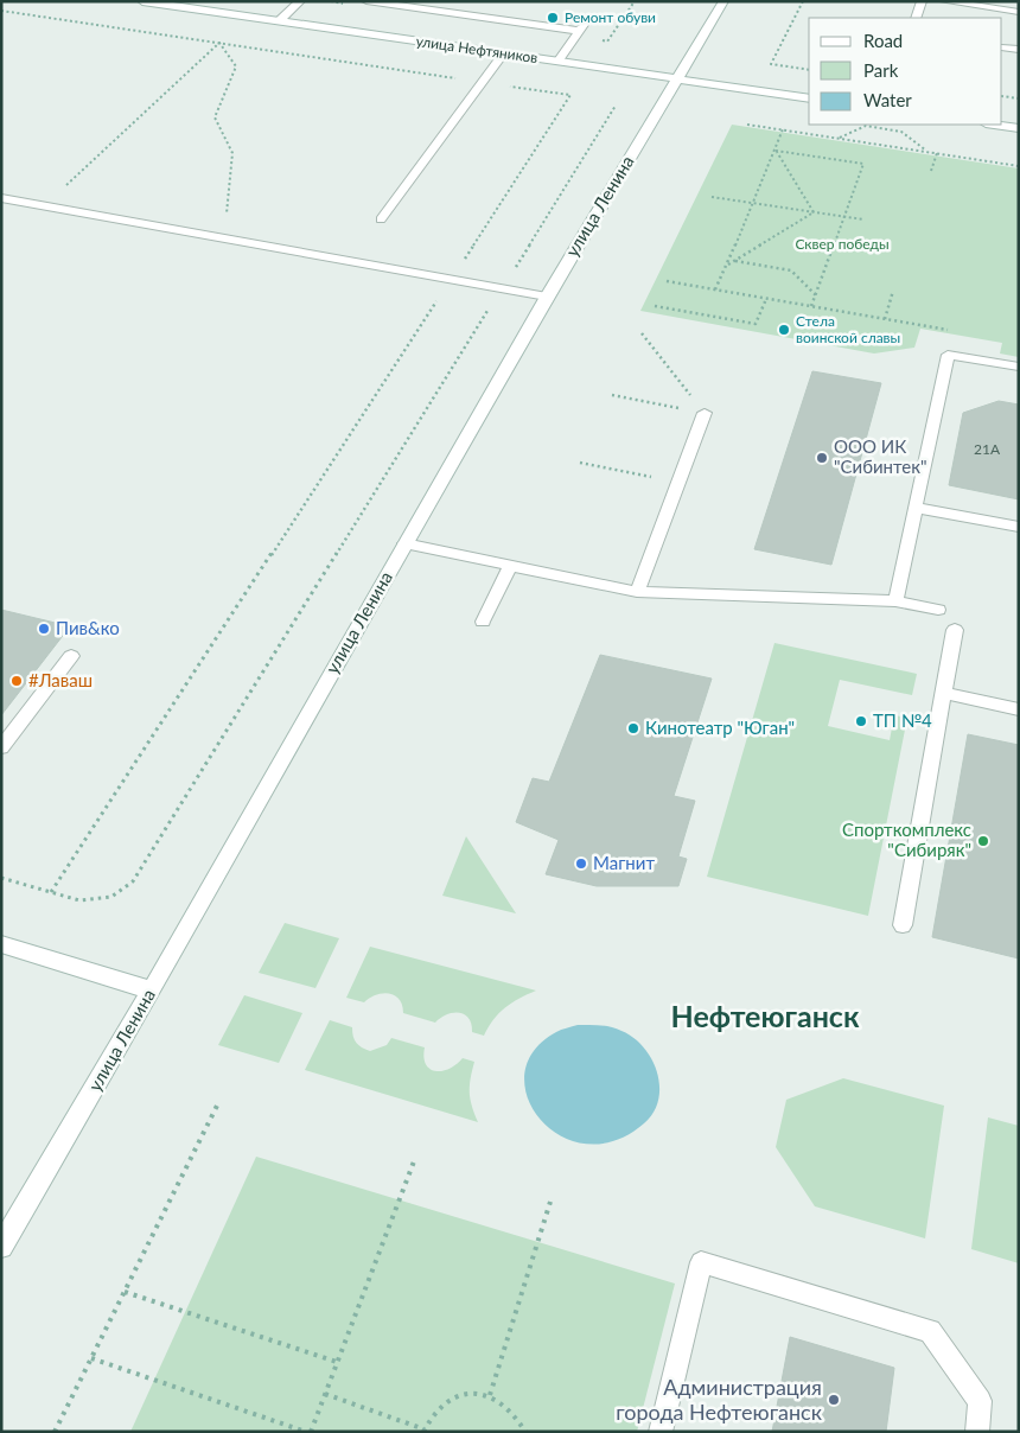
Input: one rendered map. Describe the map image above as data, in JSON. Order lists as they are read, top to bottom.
{
  "streets": {
    "main road": ["улица Нефтяников", "улица Ленина"]
  },
  "crossings": [
    ["улица Нефтяников", "улица Ленина"]
  ],
  "districts": ["Нефтеюганск"],
  "parks": ["Сквер победы"],
  "places": [
    "Ремонт обуви",
    "Стела воинской славы",
    "ООО ИК \"Сибинтек\"",
    "Пив&ко",
    "#Лаваш",
    "ТП №4",
    "Кинотеатр \"Юган\"",
    "Спорткомплекс \"Сибиряк\"",
    "Магнит",
    "Администрация города Нефтеюганск"
  ],
  "house_numbers": ["21А"],
  "legend": ["Road", "Park", "Water"]
}
